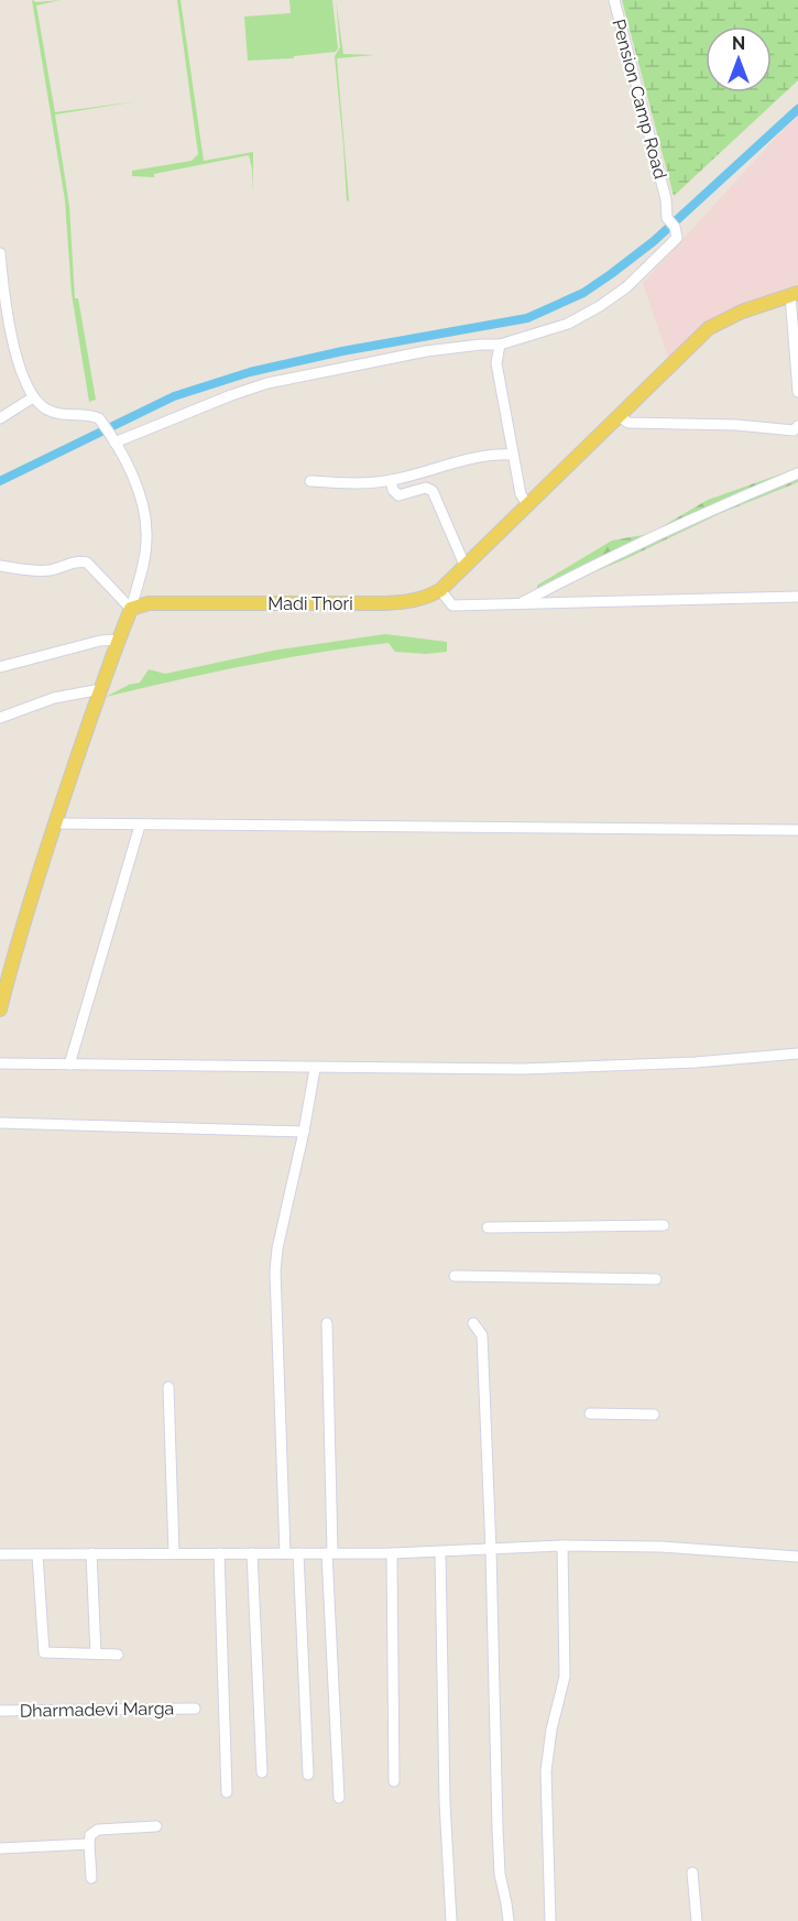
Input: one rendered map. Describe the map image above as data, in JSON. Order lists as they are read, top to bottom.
{
  "streets": {
    "main road": ["Madi Thori"],
    "street": ["Pension Camp Road", "Dharmadevi Marga"]
  },
  "north": "top"
}
